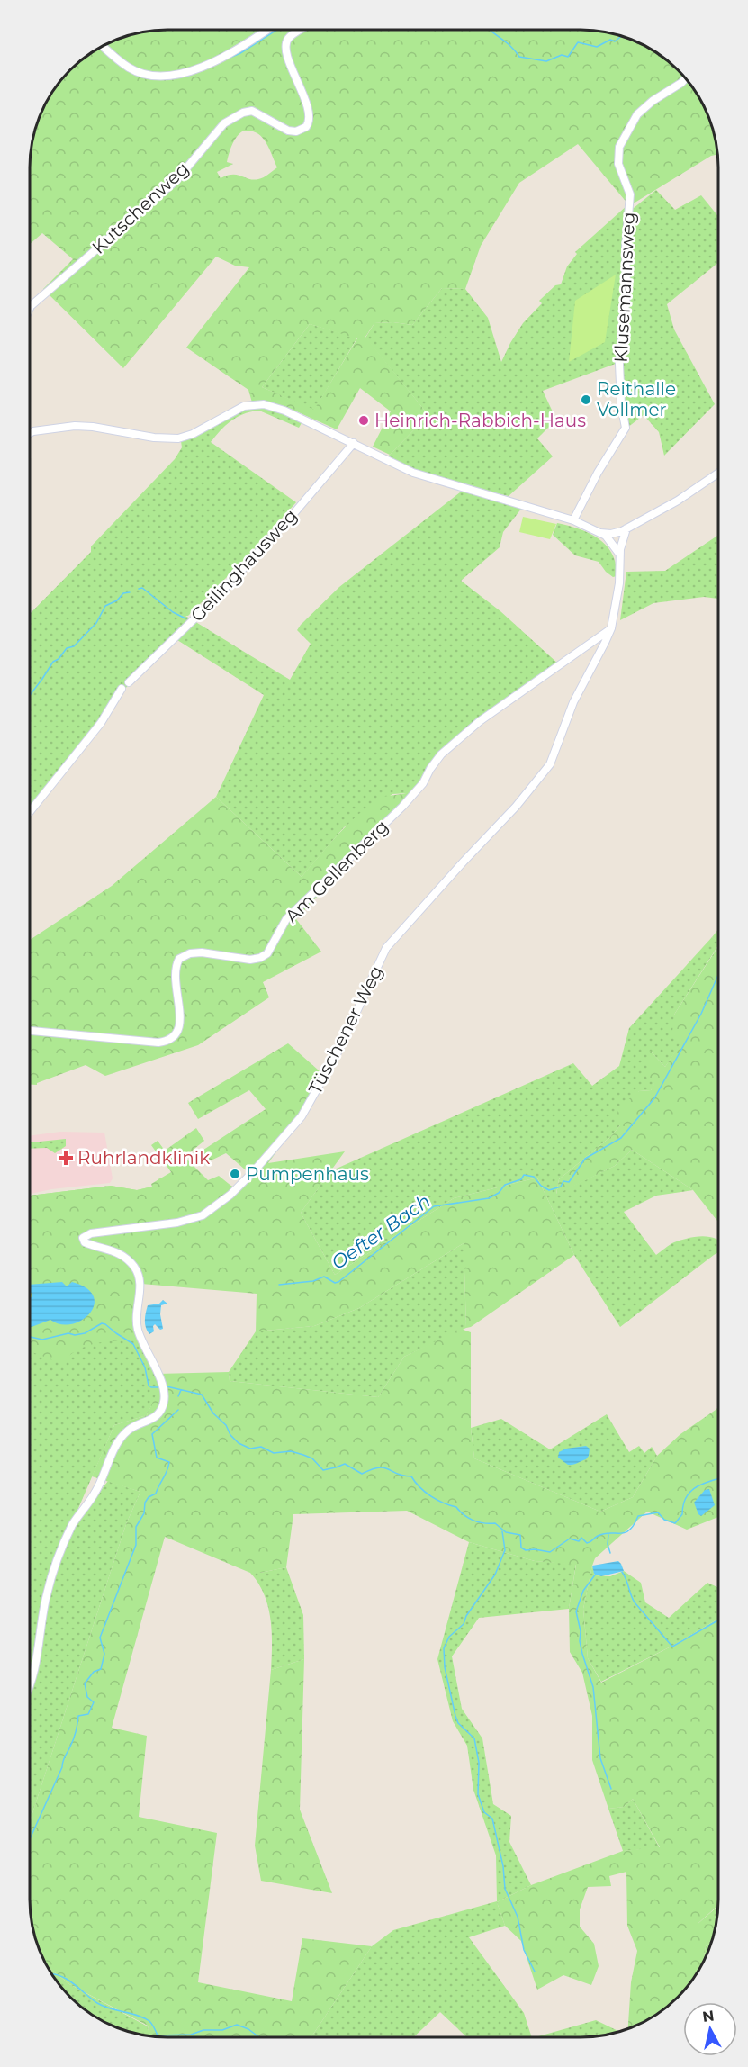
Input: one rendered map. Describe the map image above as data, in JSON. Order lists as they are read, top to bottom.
{
  "streets": {
    "street": [
      "Kutschenweg",
      "Klusemannsweg",
      "Geilinghausweg",
      "Am Gellenberg",
      "Tüschener Weg"
    ]
  },
  "crossings": [
    ["Am Gellenberg", "Tüschener Weg"]
  ],
  "water": ["Oefter Bach"],
  "places": {
    "other": ["Reithalle Vollmer", "Heinrich-Rabbich-Haus", "Pumpenhaus"],
    "health": ["Ruhrlandklinik"]
  },
  "north": "top"
}
